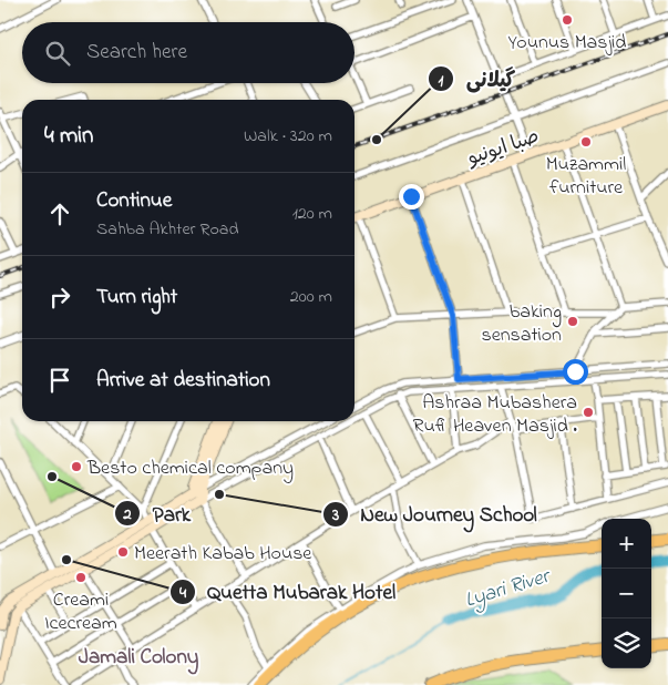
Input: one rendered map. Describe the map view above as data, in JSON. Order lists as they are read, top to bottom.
{
  "streets": {
    "main road": ["صبا ایونیو"]
  },
  "districts": ["Jamali Colony"],
  "water": ["Lyari River"],
  "places": [
    "Younus Masjid",
    "گیلانی",
    "Muzammil furniture",
    "baking sensation",
    "Ashraa Mubashera Rufi Heaven Masjid .",
    "Besto chemical company",
    "Park",
    "New Journey School",
    "Meerath Kabab House",
    "Quetta Mubarak Hotel",
    "Creami Icecream"
  ],
  "page": {
    "search": "Search here",
    "heading": ["4 min", "Walk · 320 m"],
    "list": [
      ["Continue", "Sahba Akhter Road", "120 m"],
      ["Turn right", "200 m"],
      "Arrive at destination"
    ],
    "map_buttons": ["+", "−"]
  }
}
